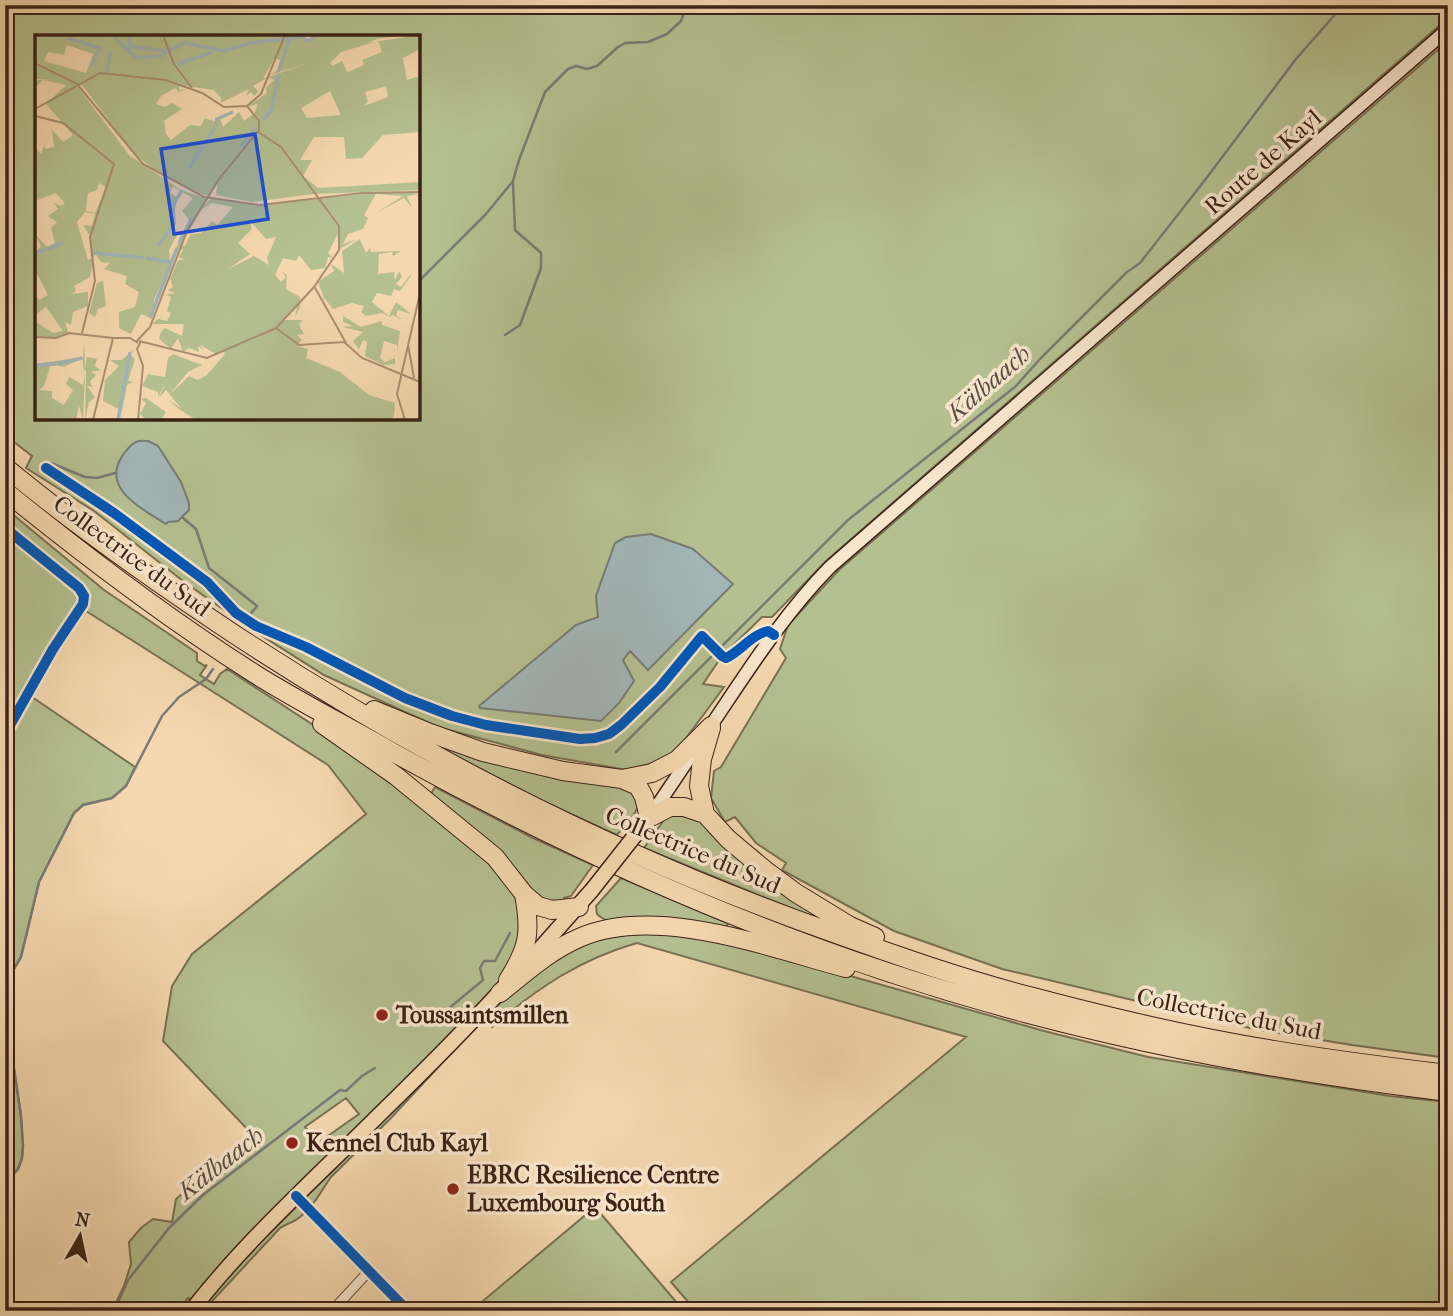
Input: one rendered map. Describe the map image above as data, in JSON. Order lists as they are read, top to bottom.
{
  "streets": {
    "highway": ["Collectrice du Sud"],
    "main road": ["Route de Kayl"]
  },
  "water": ["Kälbaach"],
  "places": ["Toussaintsmillen", "Kennel Club Kayl", "EBRC Resilience Centre Luxembourg South"],
  "north": "top"
}
